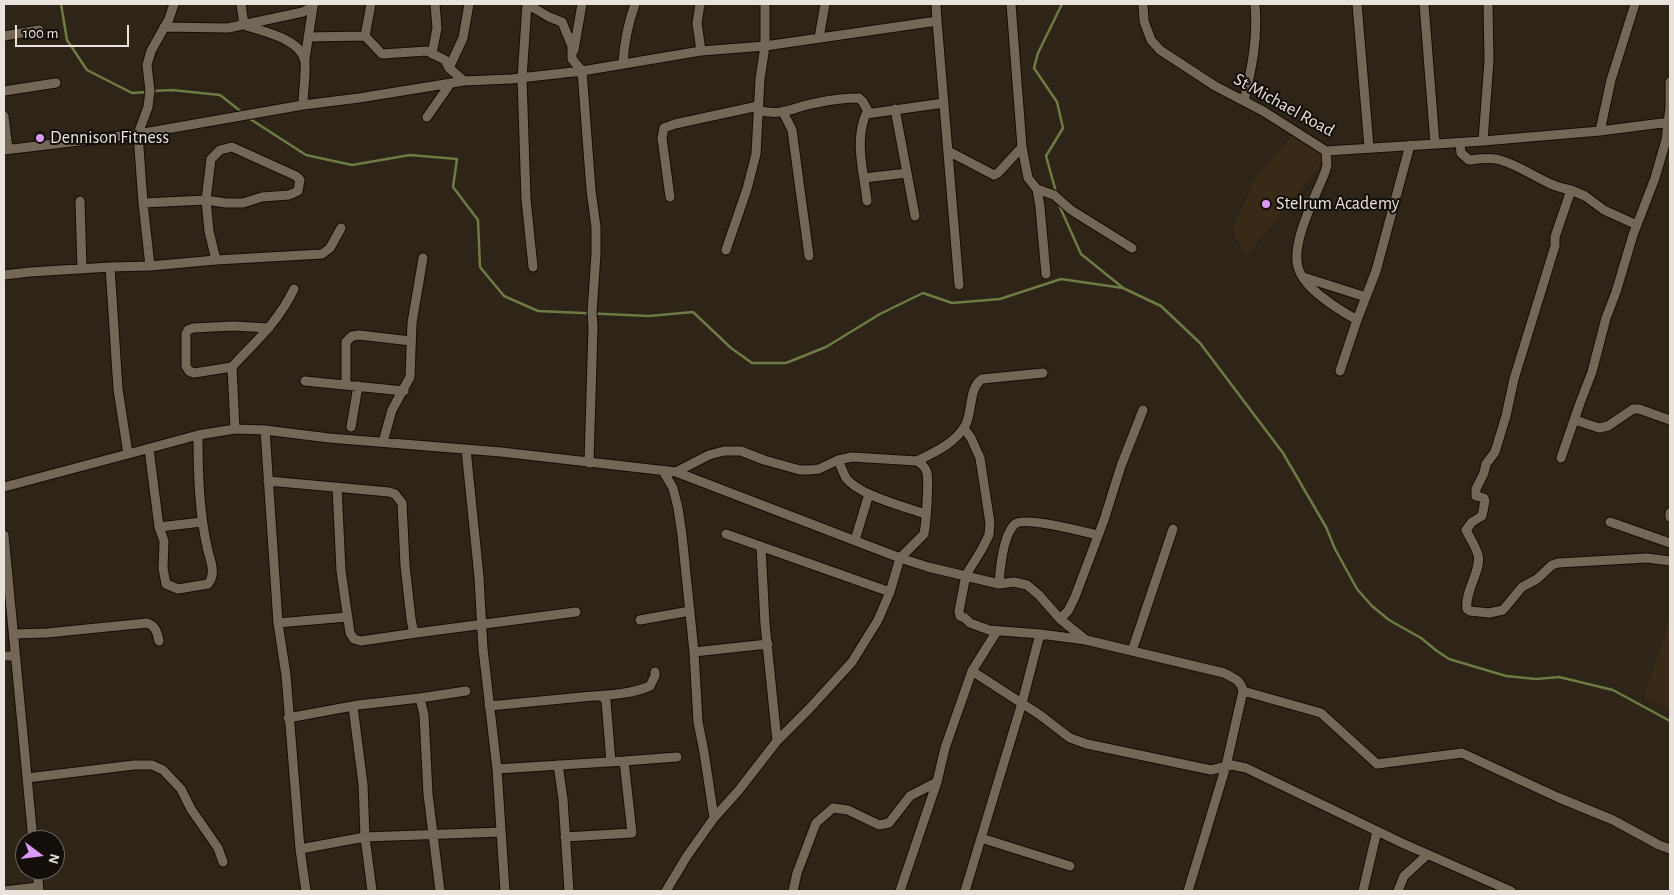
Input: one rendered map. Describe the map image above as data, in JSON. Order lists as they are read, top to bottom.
{
  "streets": {
    "street": ["St Michael Road"]
  },
  "places": ["Dennison Fitness", "Stelrum Academy"],
  "scale_bar": "100 m",
  "north": "right"
}
